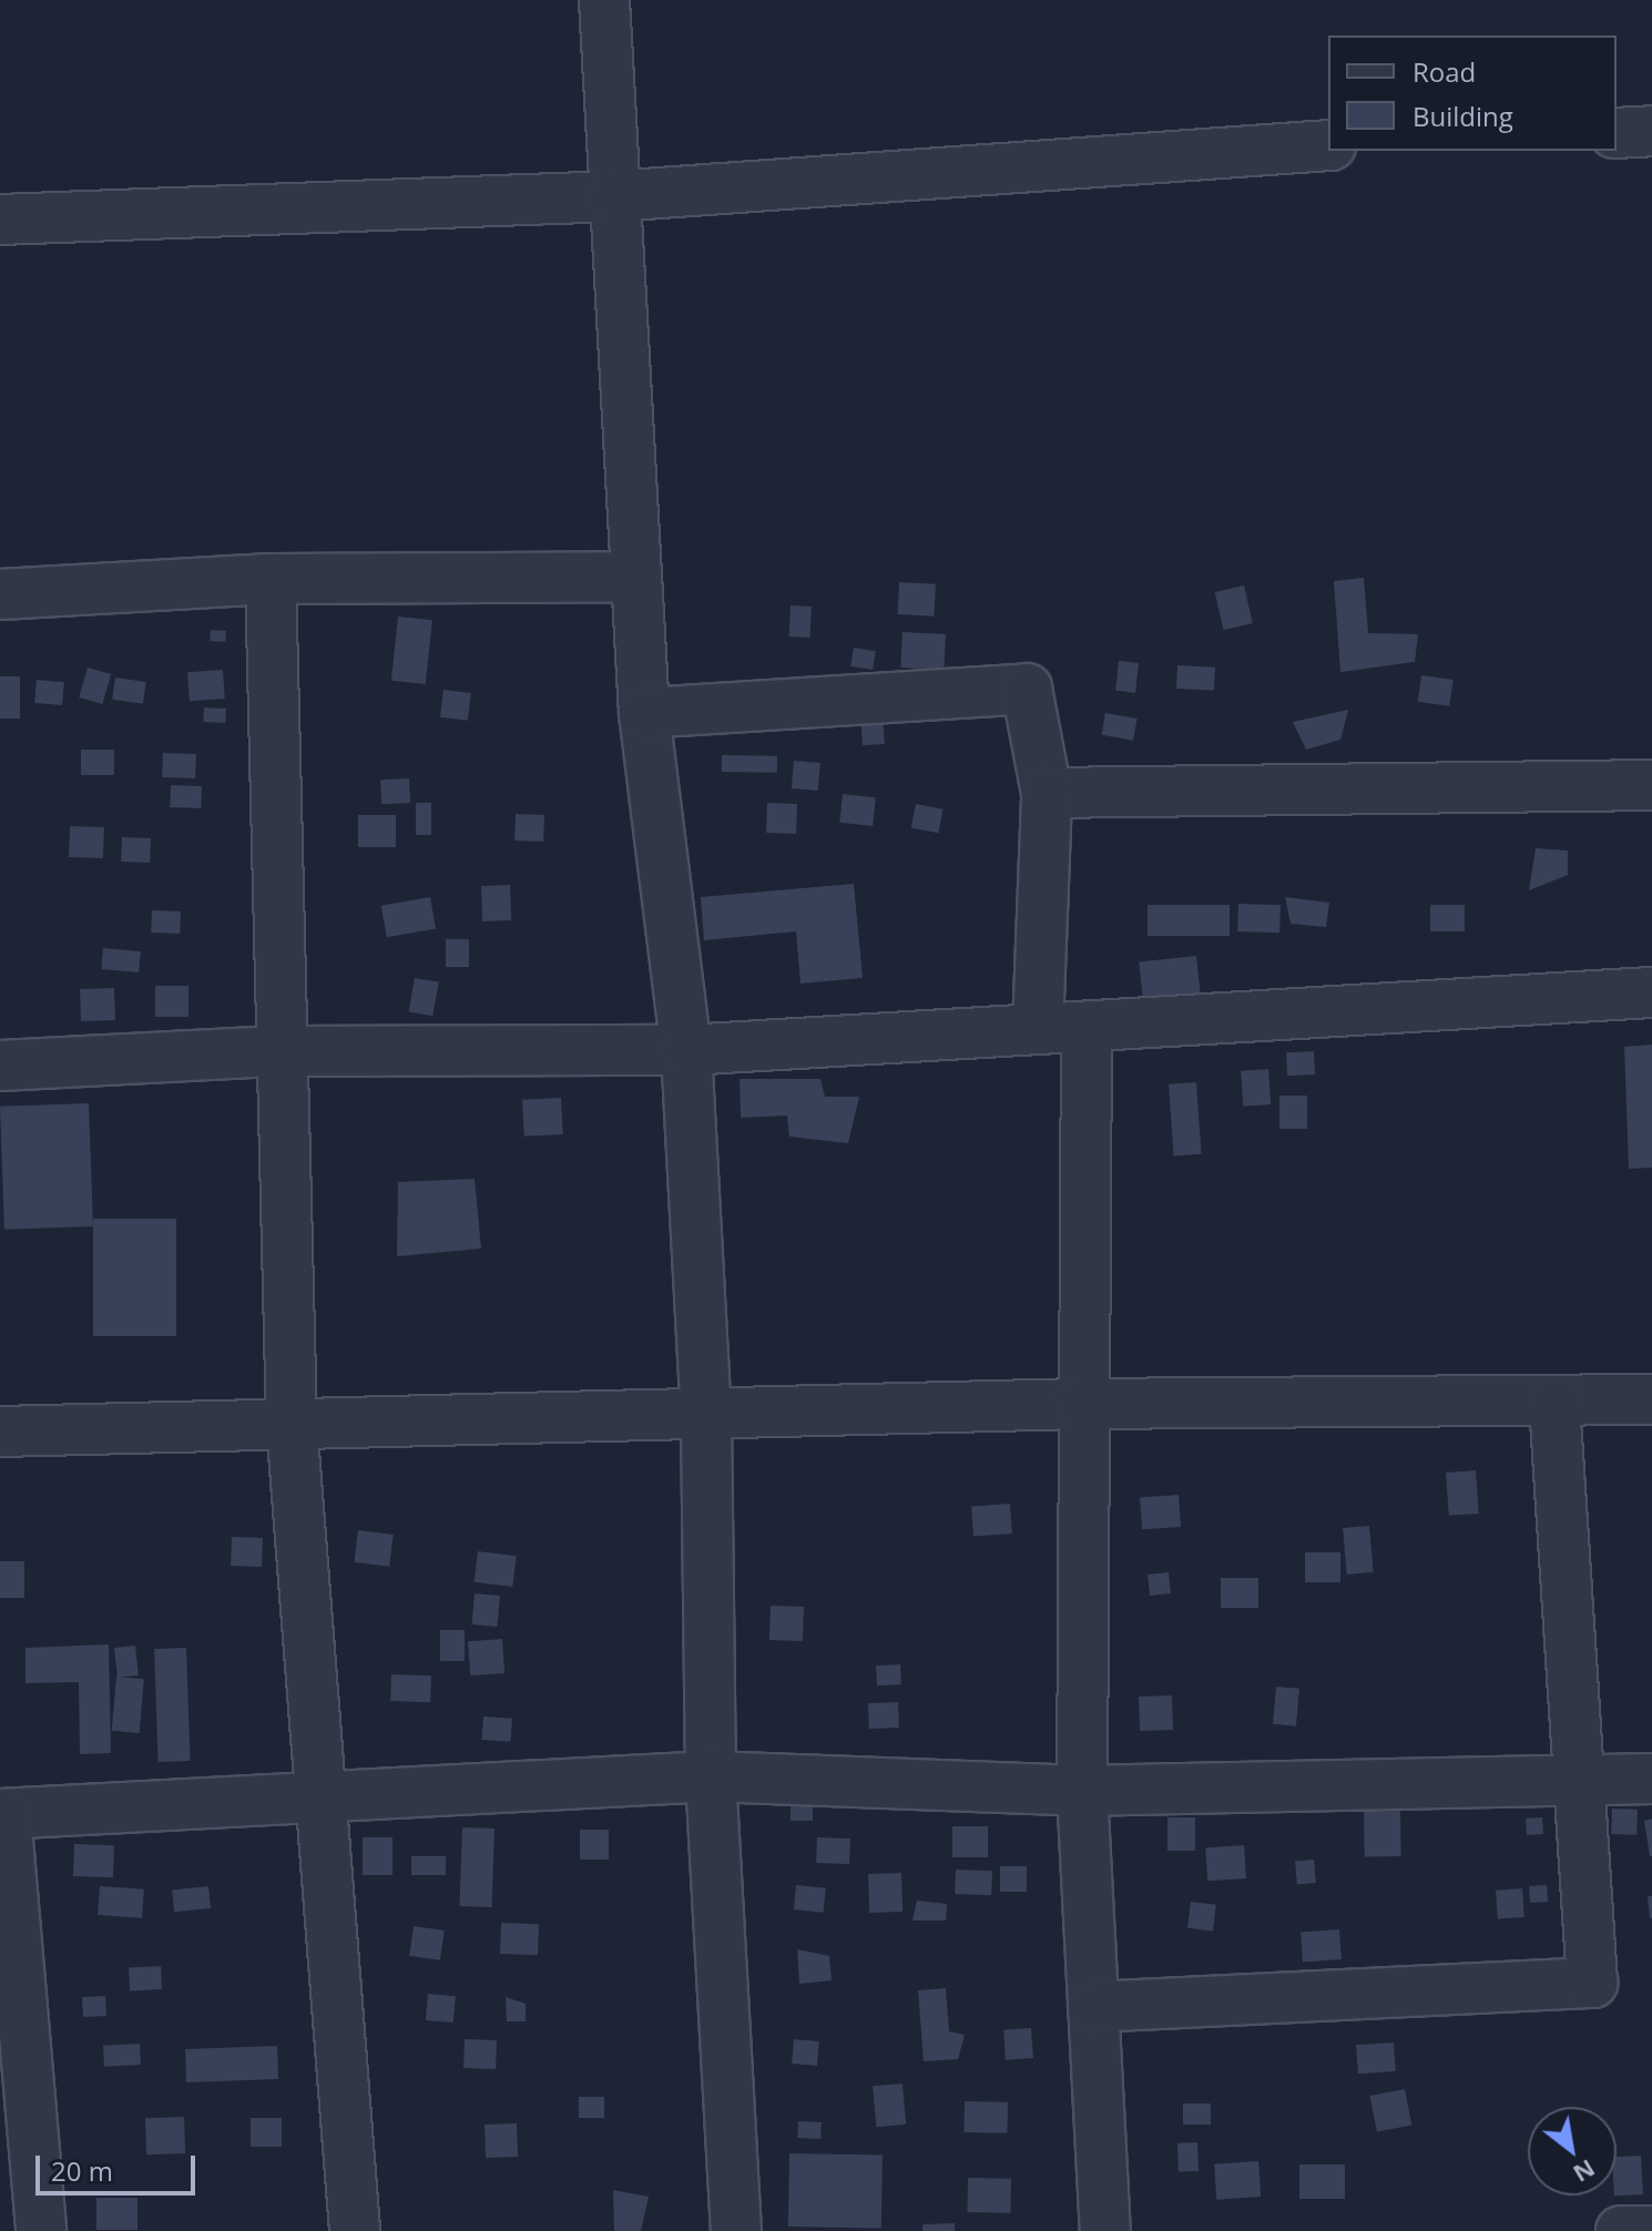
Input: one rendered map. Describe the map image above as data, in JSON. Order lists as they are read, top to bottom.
{
  "legend": ["Road", "Building"],
  "scale_bar": "20 m",
  "north": "bottom right"
}
